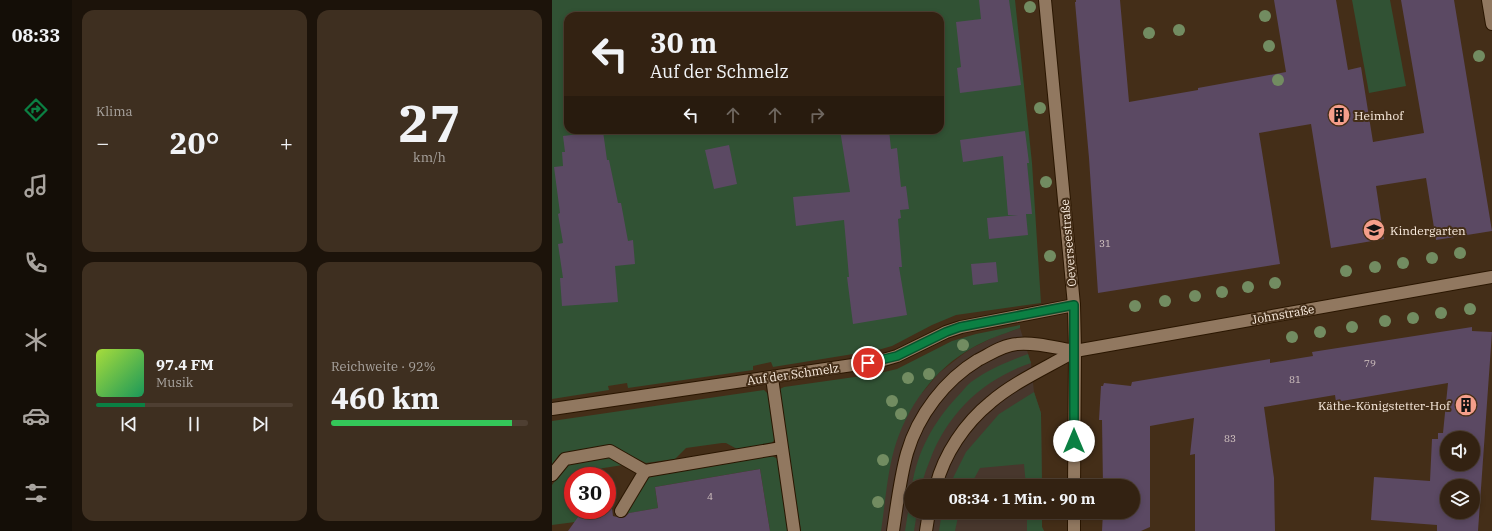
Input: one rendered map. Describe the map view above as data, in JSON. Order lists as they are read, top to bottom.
{
  "streets": {
    "main road": ["Oeverseestraße", "Johnstraße", "Auf der Schmelz"]
  },
  "crossings": [
    ["Oeverseestraße", "Johnstraße"],
    ["Oeverseestraße", "Auf der Schmelz"]
  ],
  "places": {
    "building": ["Heimhof", "Käthe-Königstetter-Hof"],
    "school or university": ["Kindergarten"]
  },
  "house_numbers": [
    "31",
    "79",
    "81",
    "83",
    "4"
  ],
  "page": {
    "tabs": "08:33",
    "tile": [
      "Klima",
      ["27", "km/h"],
      ["Reichweite · 92%", "460 km"]
    ],
    "turn": ["30 m", "Auf der Schmelz"],
    "heat": ["−", "20°", "+"],
    "song": ["97.4 FM", "Musik"],
    "limit": "30",
    "trip": "08:34 · 1 Min. · 90 m"
  }
}
